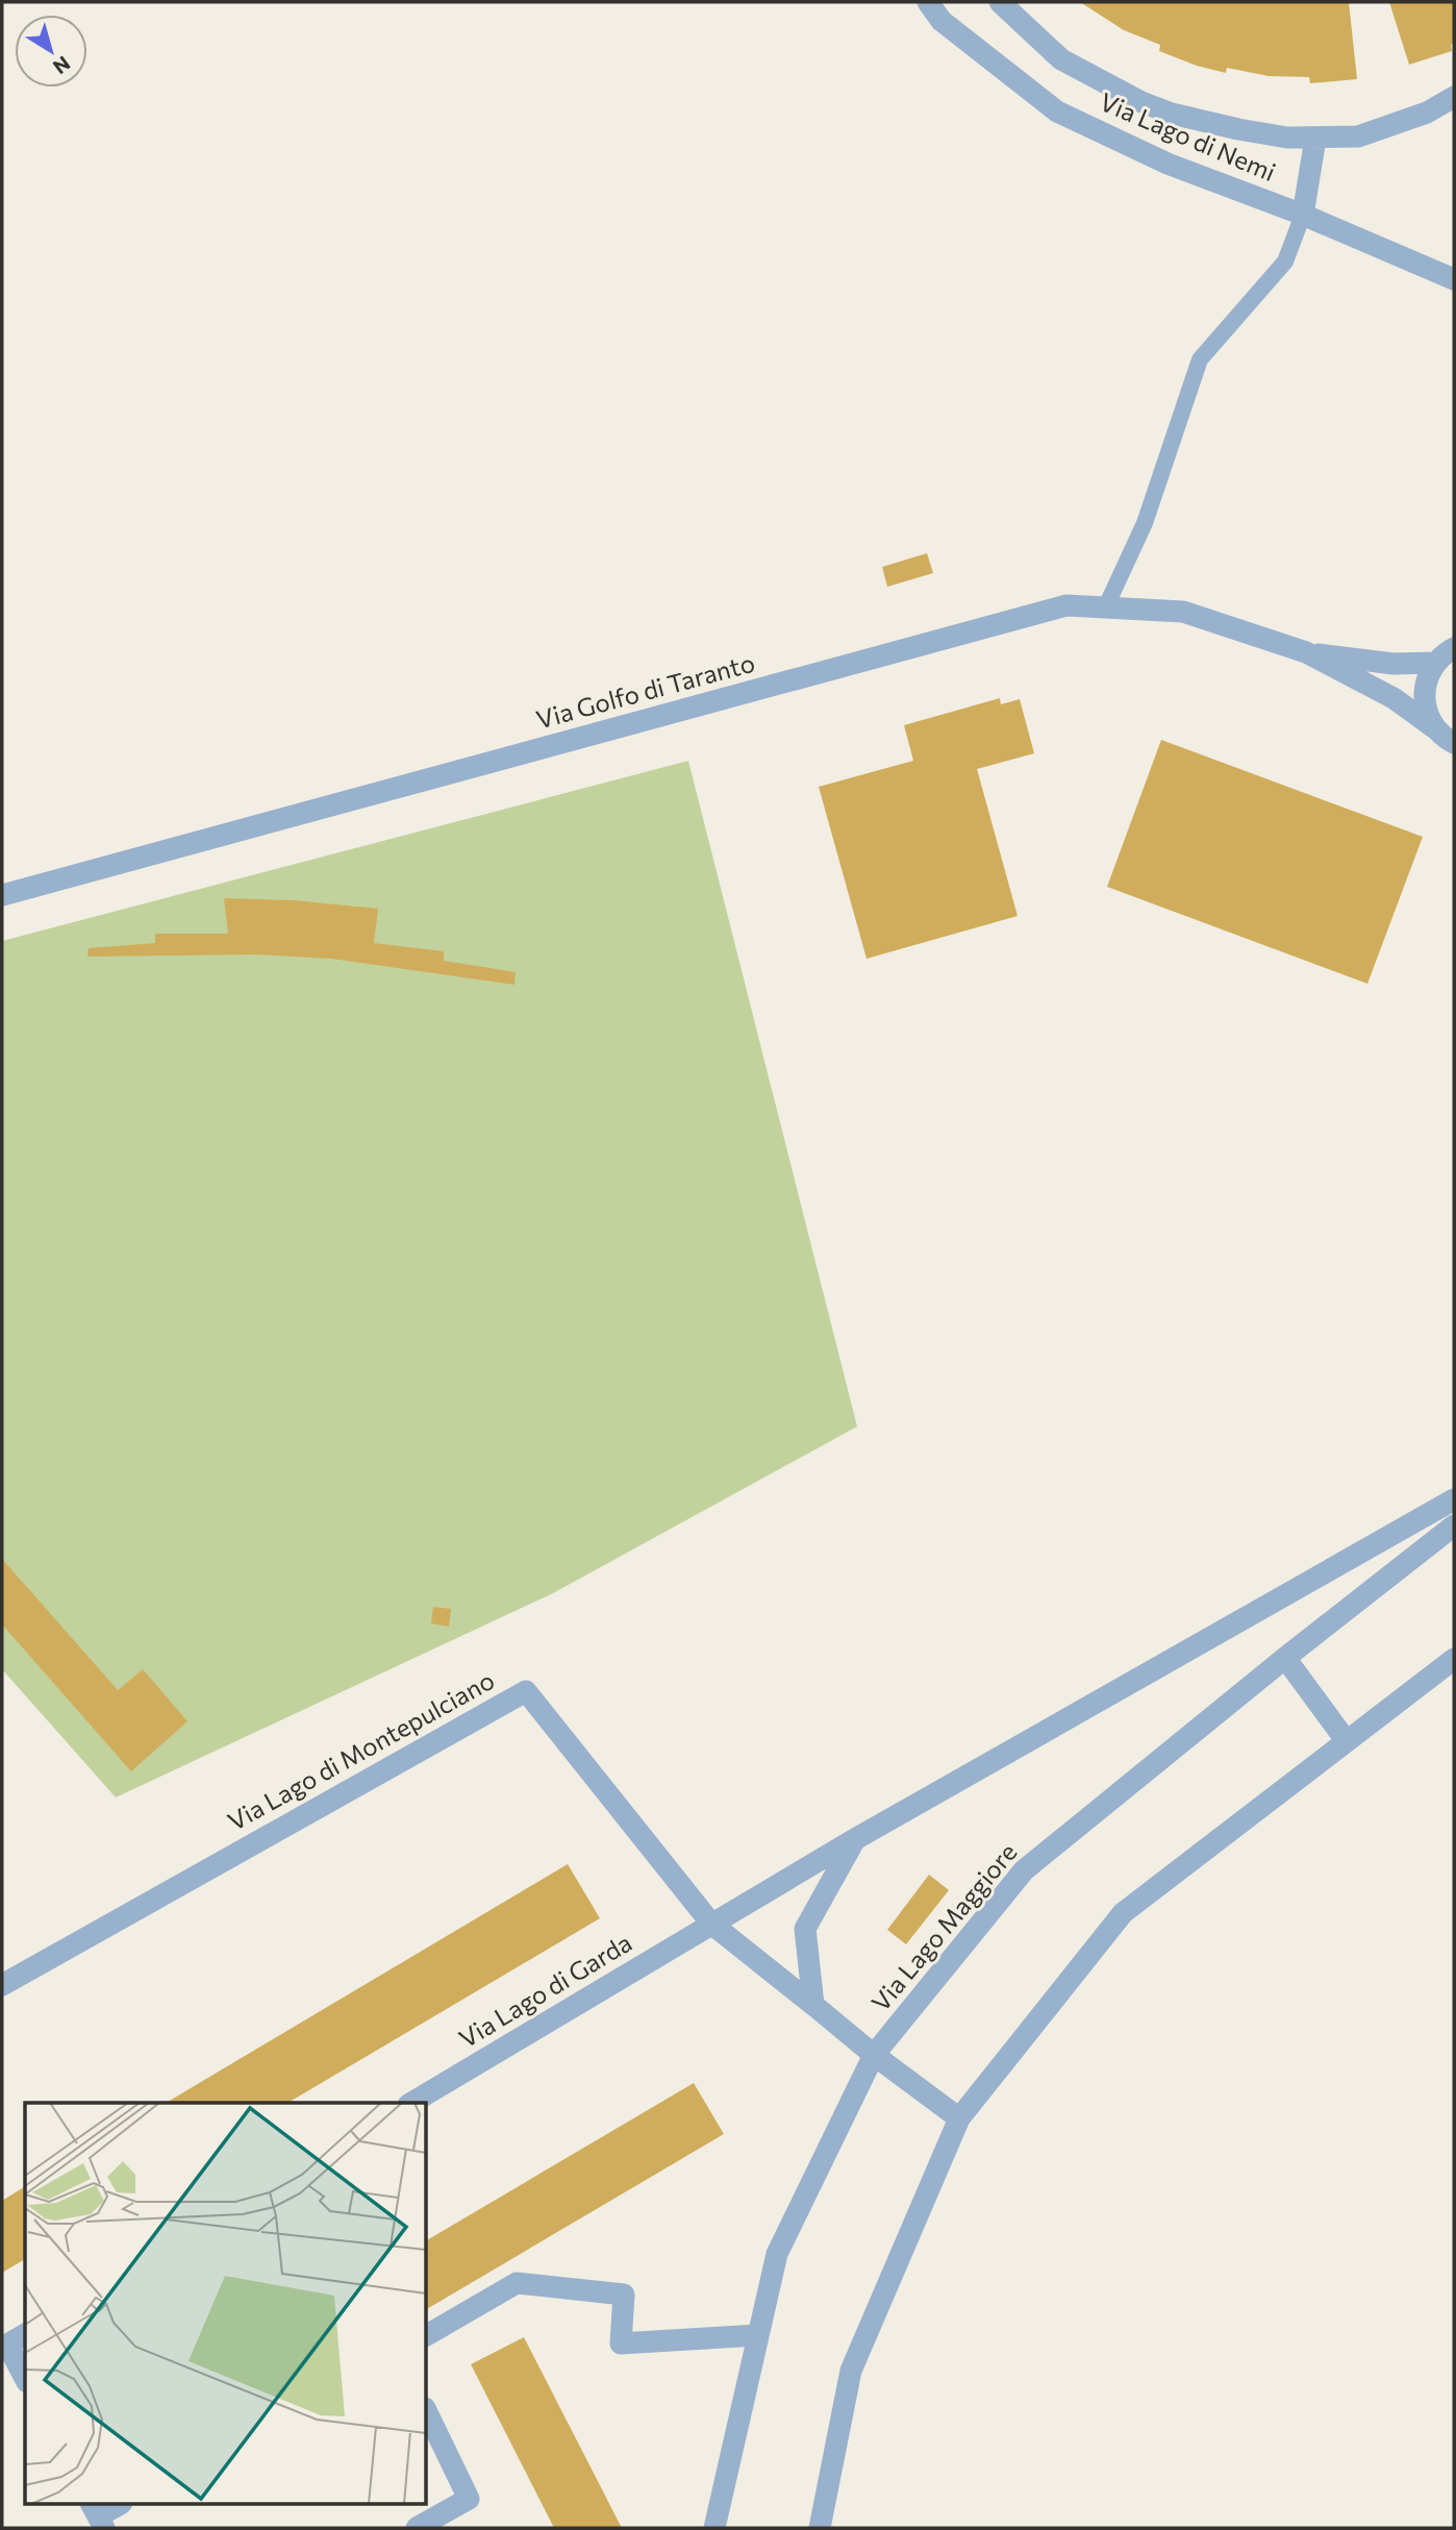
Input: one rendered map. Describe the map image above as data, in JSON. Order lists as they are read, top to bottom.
{
  "streets": {
    "street": [
      "Via Lago di Nemi",
      "Via Golfo di Taranto",
      "Via Lago di Montepulciano",
      "Via Lago Maggiore",
      "Via Lago di Garda"
    ]
  },
  "crossings": [
    ["Via Lago di Montepulciano", "Via Lago di Garda"]
  ],
  "north": "bottom right"
}
